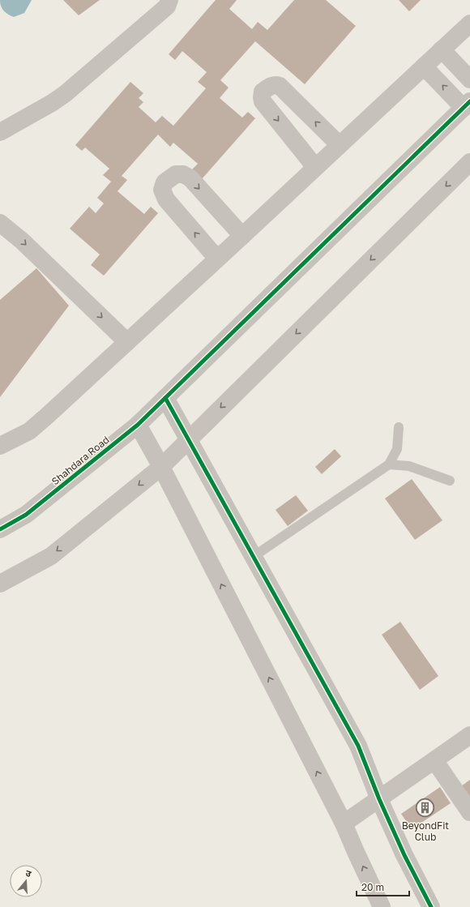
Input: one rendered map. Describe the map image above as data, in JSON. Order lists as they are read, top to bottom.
{
  "streets": {
    "street": ["Shahdara Road"]
  },
  "places": {
    "building": ["BeyondFit Club"]
  },
  "scale_bar": "20 m",
  "north": "top"
}
